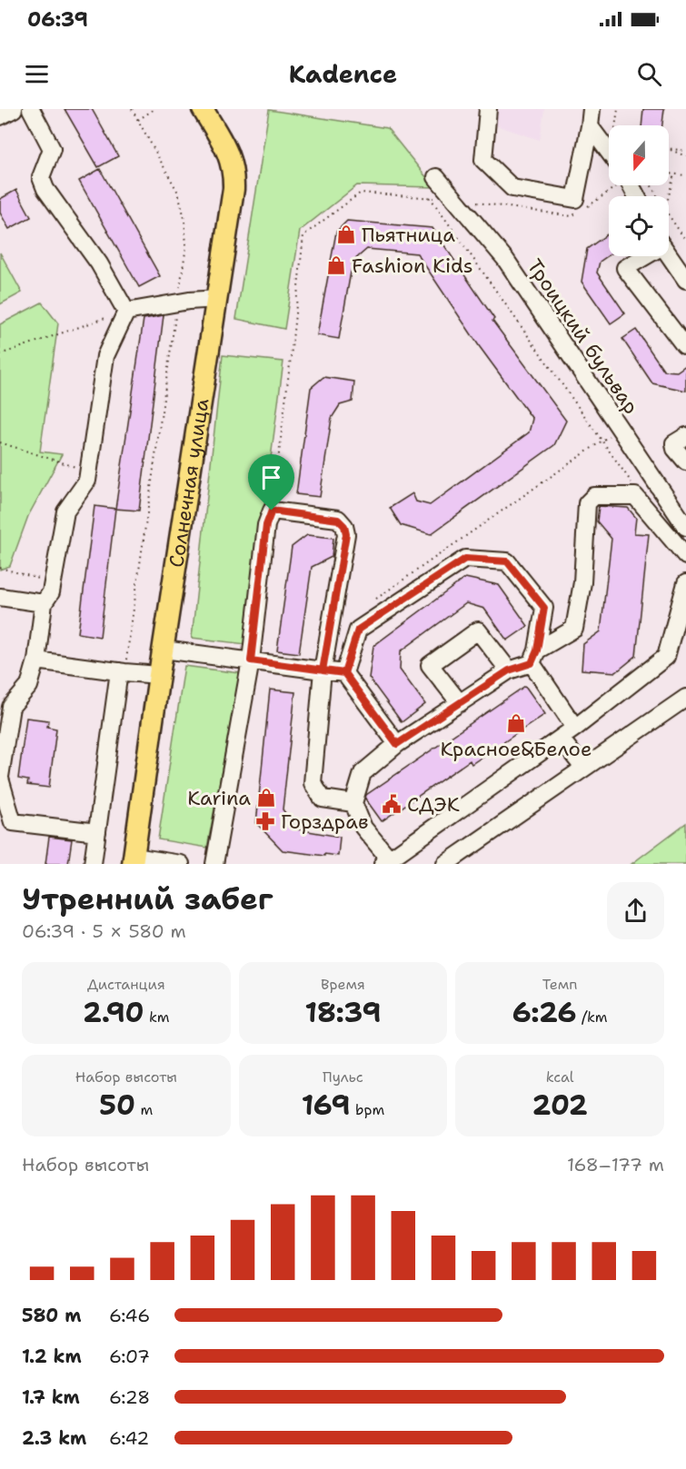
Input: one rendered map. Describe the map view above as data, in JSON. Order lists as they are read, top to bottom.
{
  "streets": {
    "main road": ["Солнечная улица"],
    "street": ["Троицкий бульвар"]
  },
  "places": {
    "shop": [
      "Пьятница",
      "Fashion Kids",
      "Красное&Белое",
      "Karina"
    ],
    "public building": ["СДЭК"],
    "pharmacy": ["Горздрав"]
  },
  "north": "bottom",
  "page": {
    "status": "06:39",
    "header": "Kadence",
    "heading": ["Утренний забег", "06:39 · 5 × 580 m"],
    "stats": [
      ["Дистанция", "2.90 km"],
      ["Время", "18:39"],
      ["Темп", "6:26 /km"],
      ["Набор высоты", "50 m"],
      ["Пульс", "169 bpm"],
      ["kcal", "202"]
    ],
    "chart": ["Набор высоты", "168–177 m"],
    "list": [
      {
        "name": "580 m",
        "note": "6:46"
      },
      {
        "name": "1.2 km",
        "note": "6:07"
      },
      {
        "name": "1.7 km",
        "note": "6:28"
      },
      {
        "name": "2.3 km",
        "note": "6:42"
      }
    ]
  }
}
